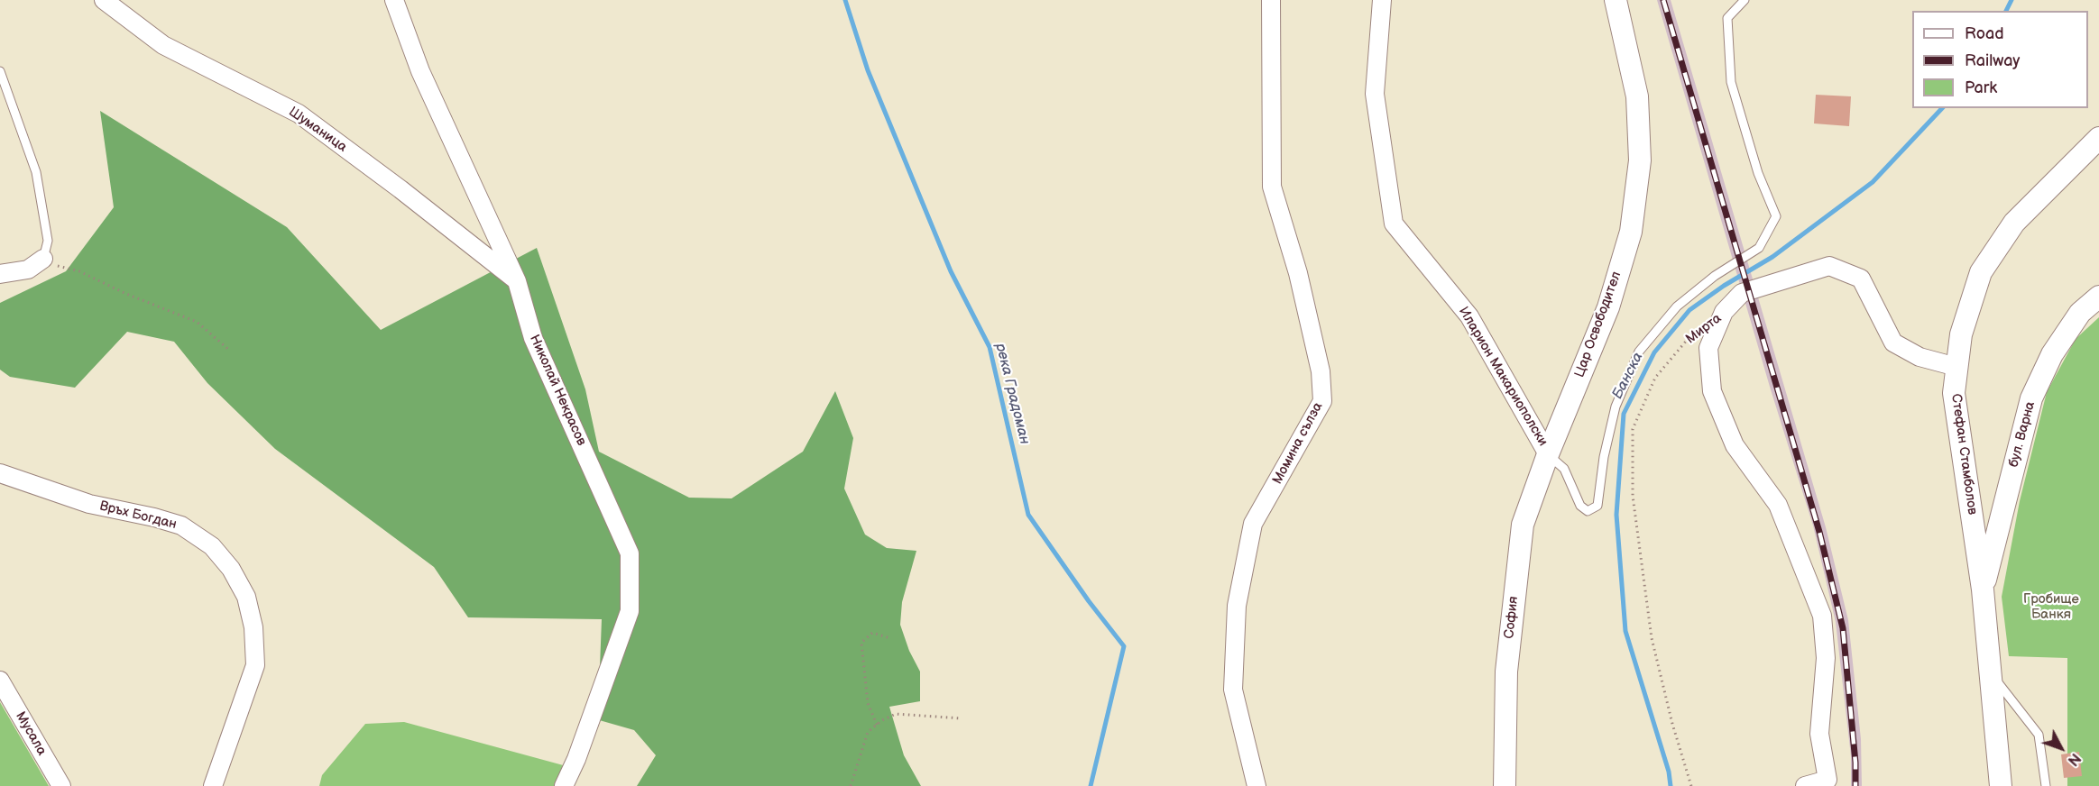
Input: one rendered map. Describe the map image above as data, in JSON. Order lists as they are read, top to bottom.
{
  "streets": {
    "street": [
      "Шуманица",
      "Цар Освободител",
      "Мирта",
      "Иларион Макариополски",
      "Николай Некрасов",
      "бул. Варна",
      "Момина сълза",
      "Стефан Стамболов",
      "Връх Богдан",
      "София",
      "Мусала"
    ]
  },
  "crossings": [
    ["Шуманица", "Николай Некрасов"],
    ["Цар Освободител", "Иларион Макариополски"],
    ["Цар Освободител", "София"],
    ["Иларион Макариополски", "София"],
    ["бул. Варна", "Стефан Стамболов"]
  ],
  "water": ["Банска", "река Градоман"],
  "parks": ["Гробище Банкя"],
  "legend": ["Road", "Railway", "Park"],
  "north": "bottom right"
}
